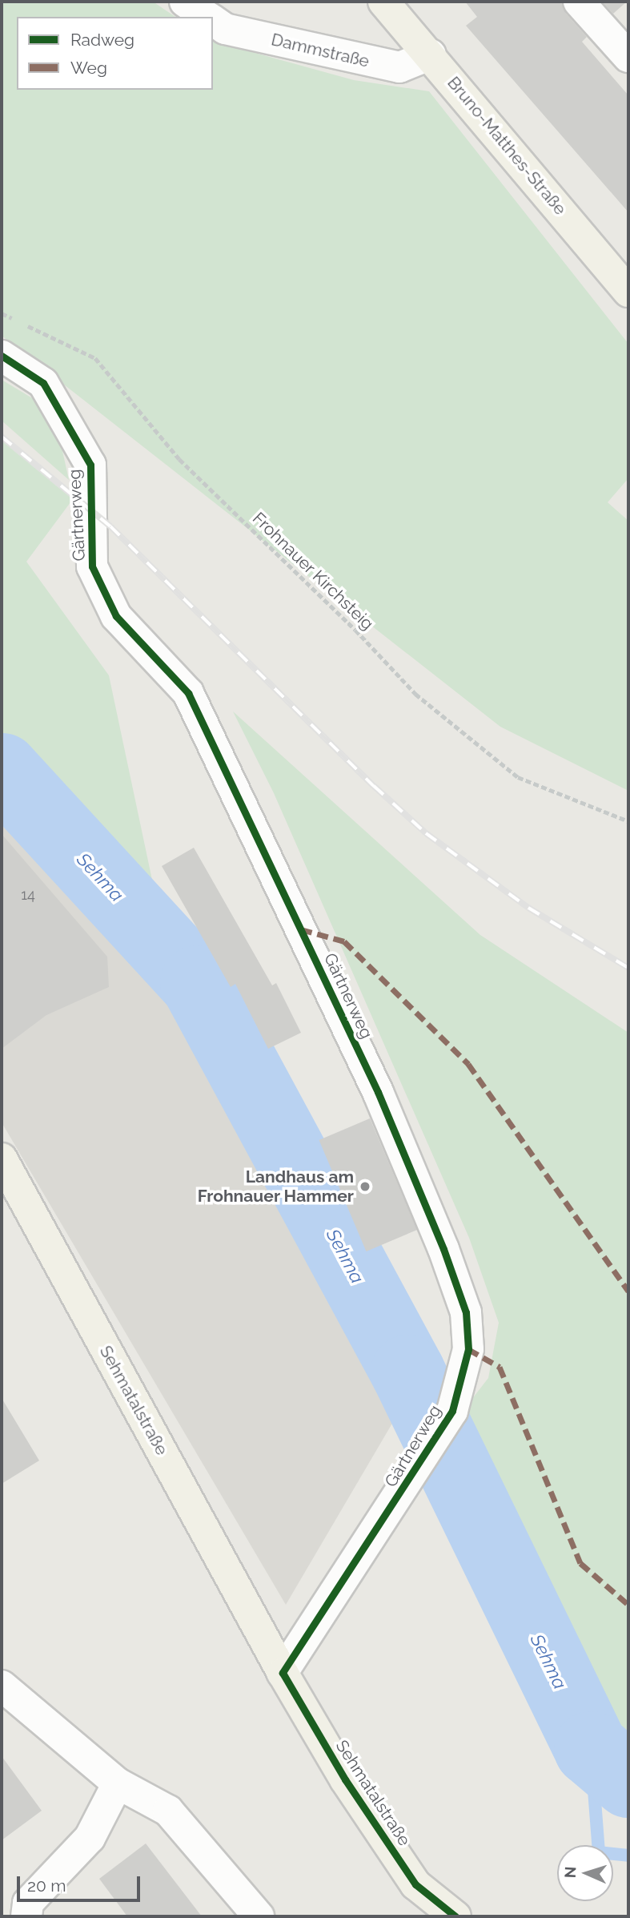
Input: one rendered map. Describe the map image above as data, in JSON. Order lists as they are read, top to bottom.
{
  "streets": {
    "main road": ["Bruno-Matthes-Straße", "Sehmatalstraße"],
    "street": ["Dammstraße", "Gärtnerweg"],
    "path": ["Frohnauer Kirchsteig"]
  },
  "crossings": [
    ["Dammstraße", "Bruno-Matthes-Straße"],
    ["Gärtnerweg", "Sehmatalstraße"]
  ],
  "water": ["Sehma"],
  "places": ["Landhaus am Frohnauer Hammer"],
  "house_numbers": ["14"],
  "legend": ["Radweg", "Weg"],
  "scale_bar": "20 m",
  "north": "left"
}
